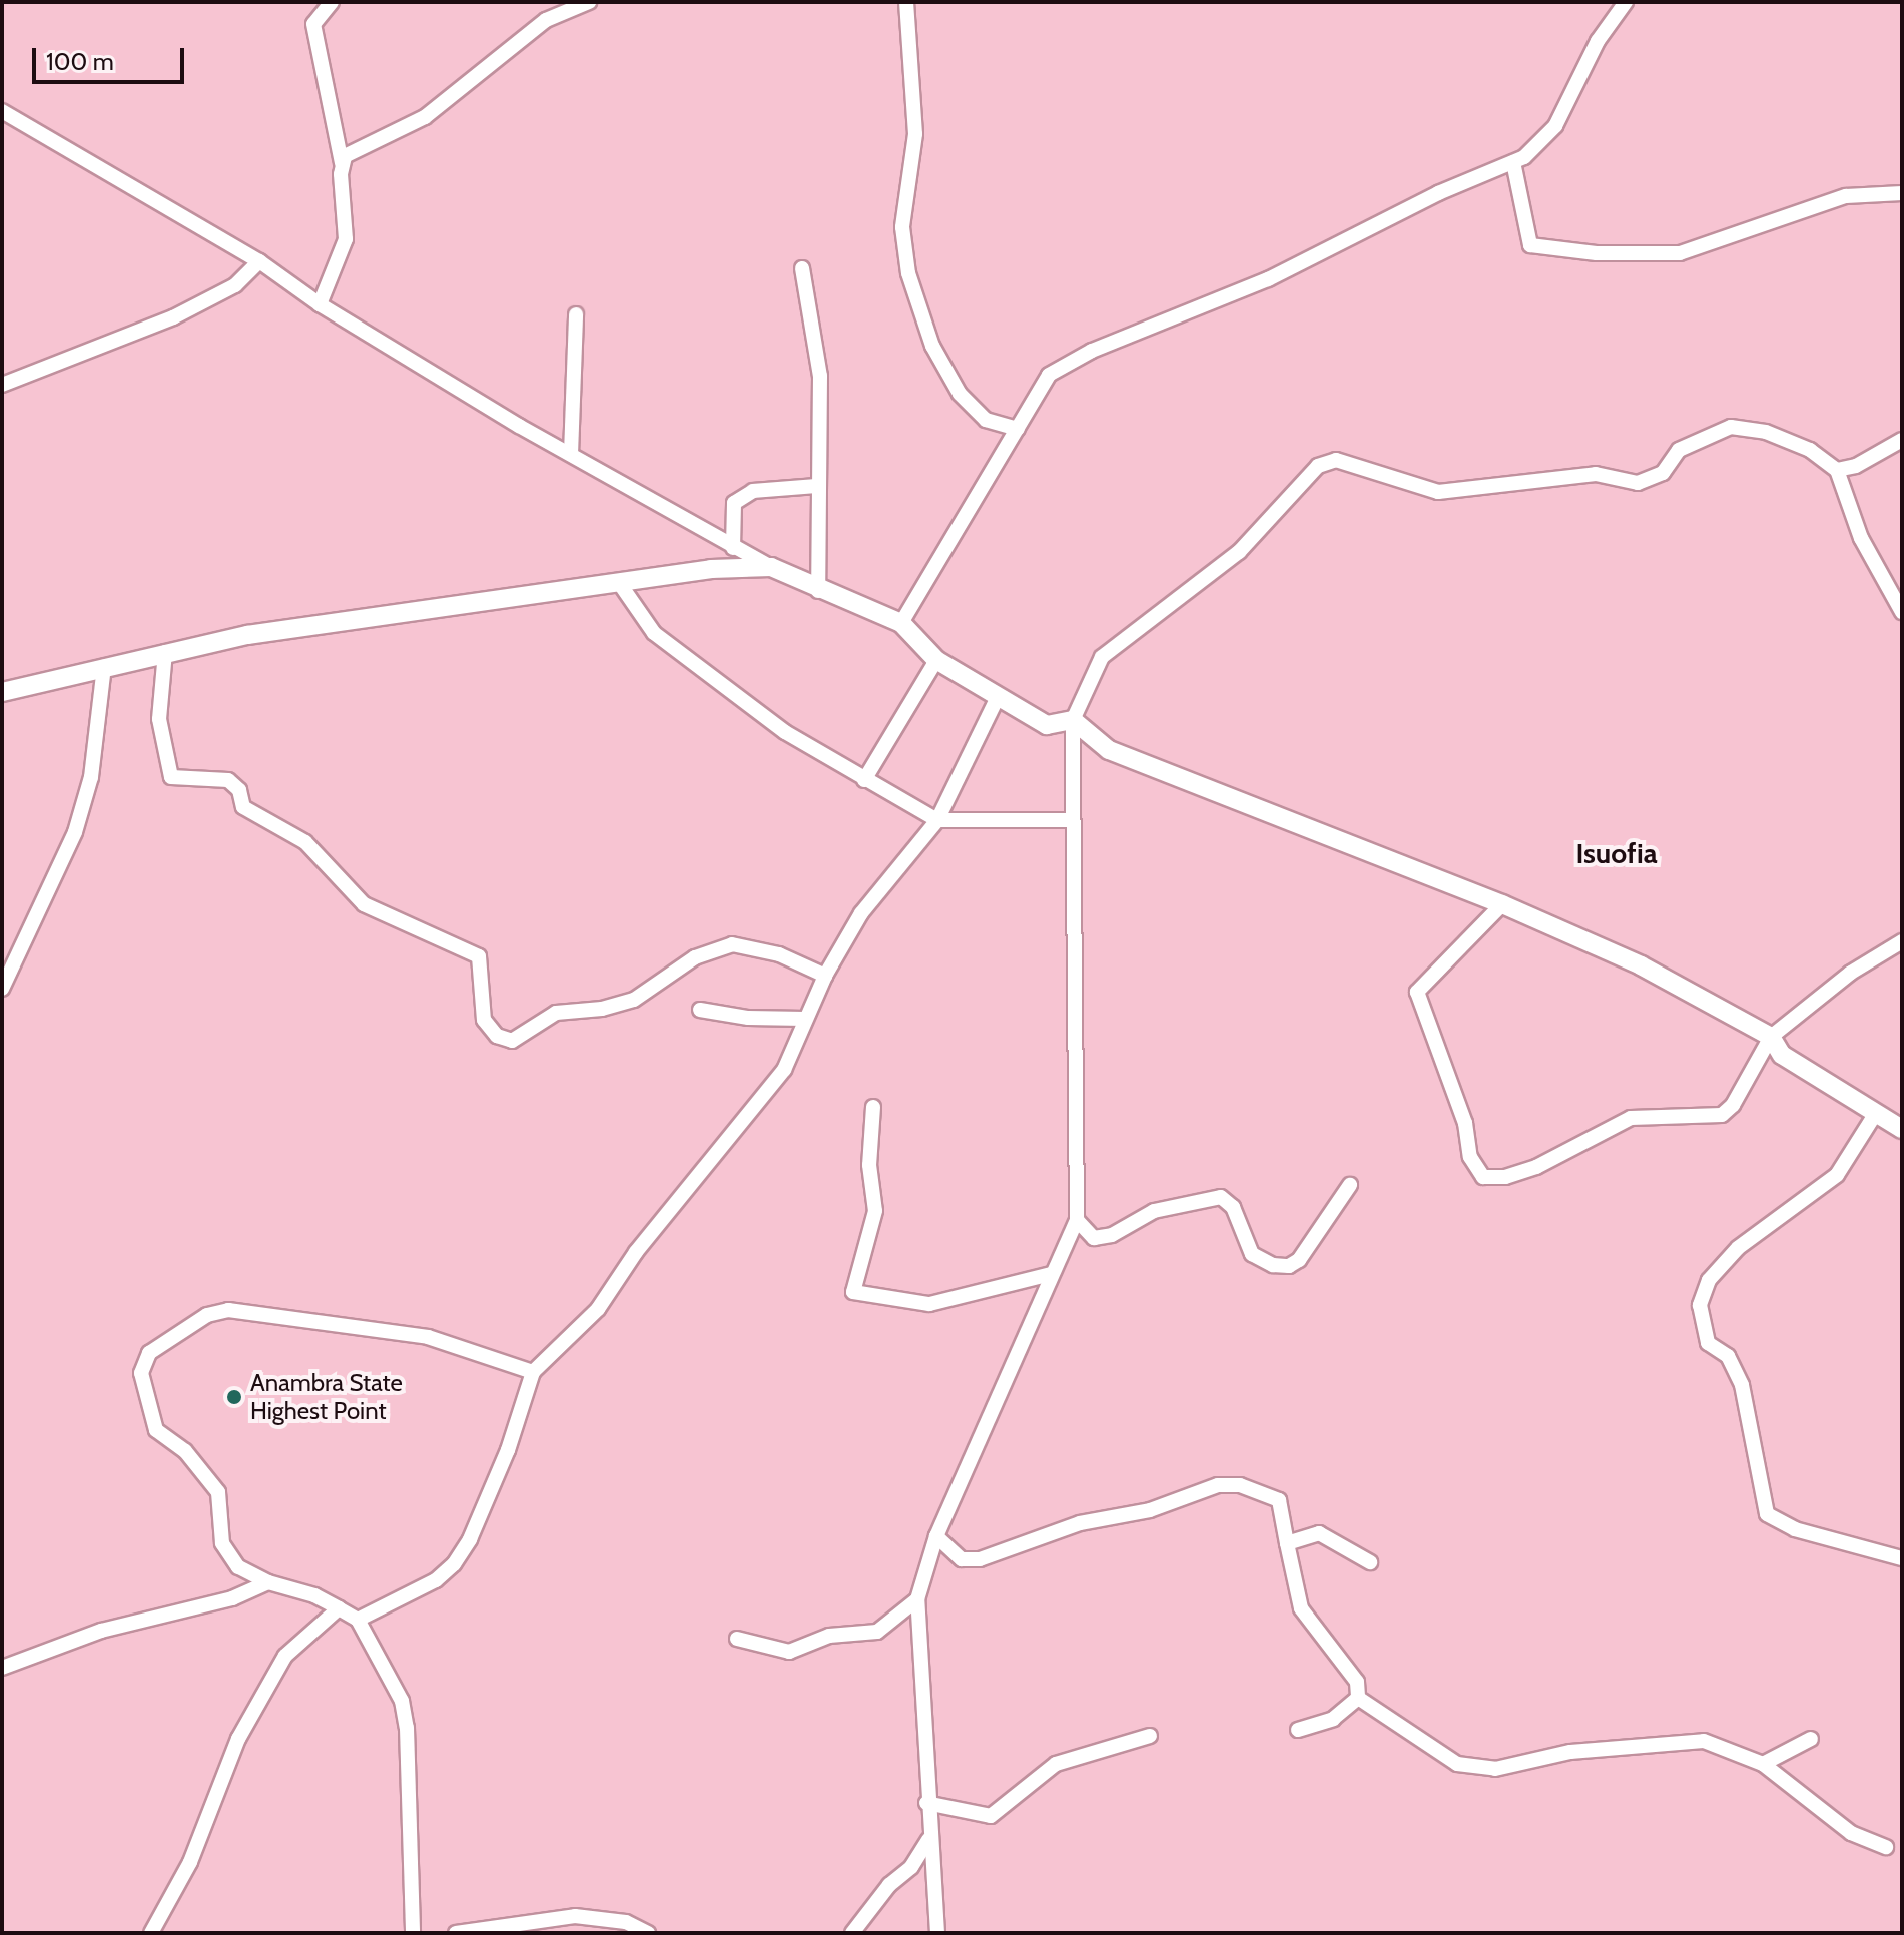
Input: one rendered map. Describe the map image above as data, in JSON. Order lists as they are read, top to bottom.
{
  "districts": ["Isuofia"],
  "places": ["Anambra State Highest Point"],
  "scale_bar": "100 m"
}
